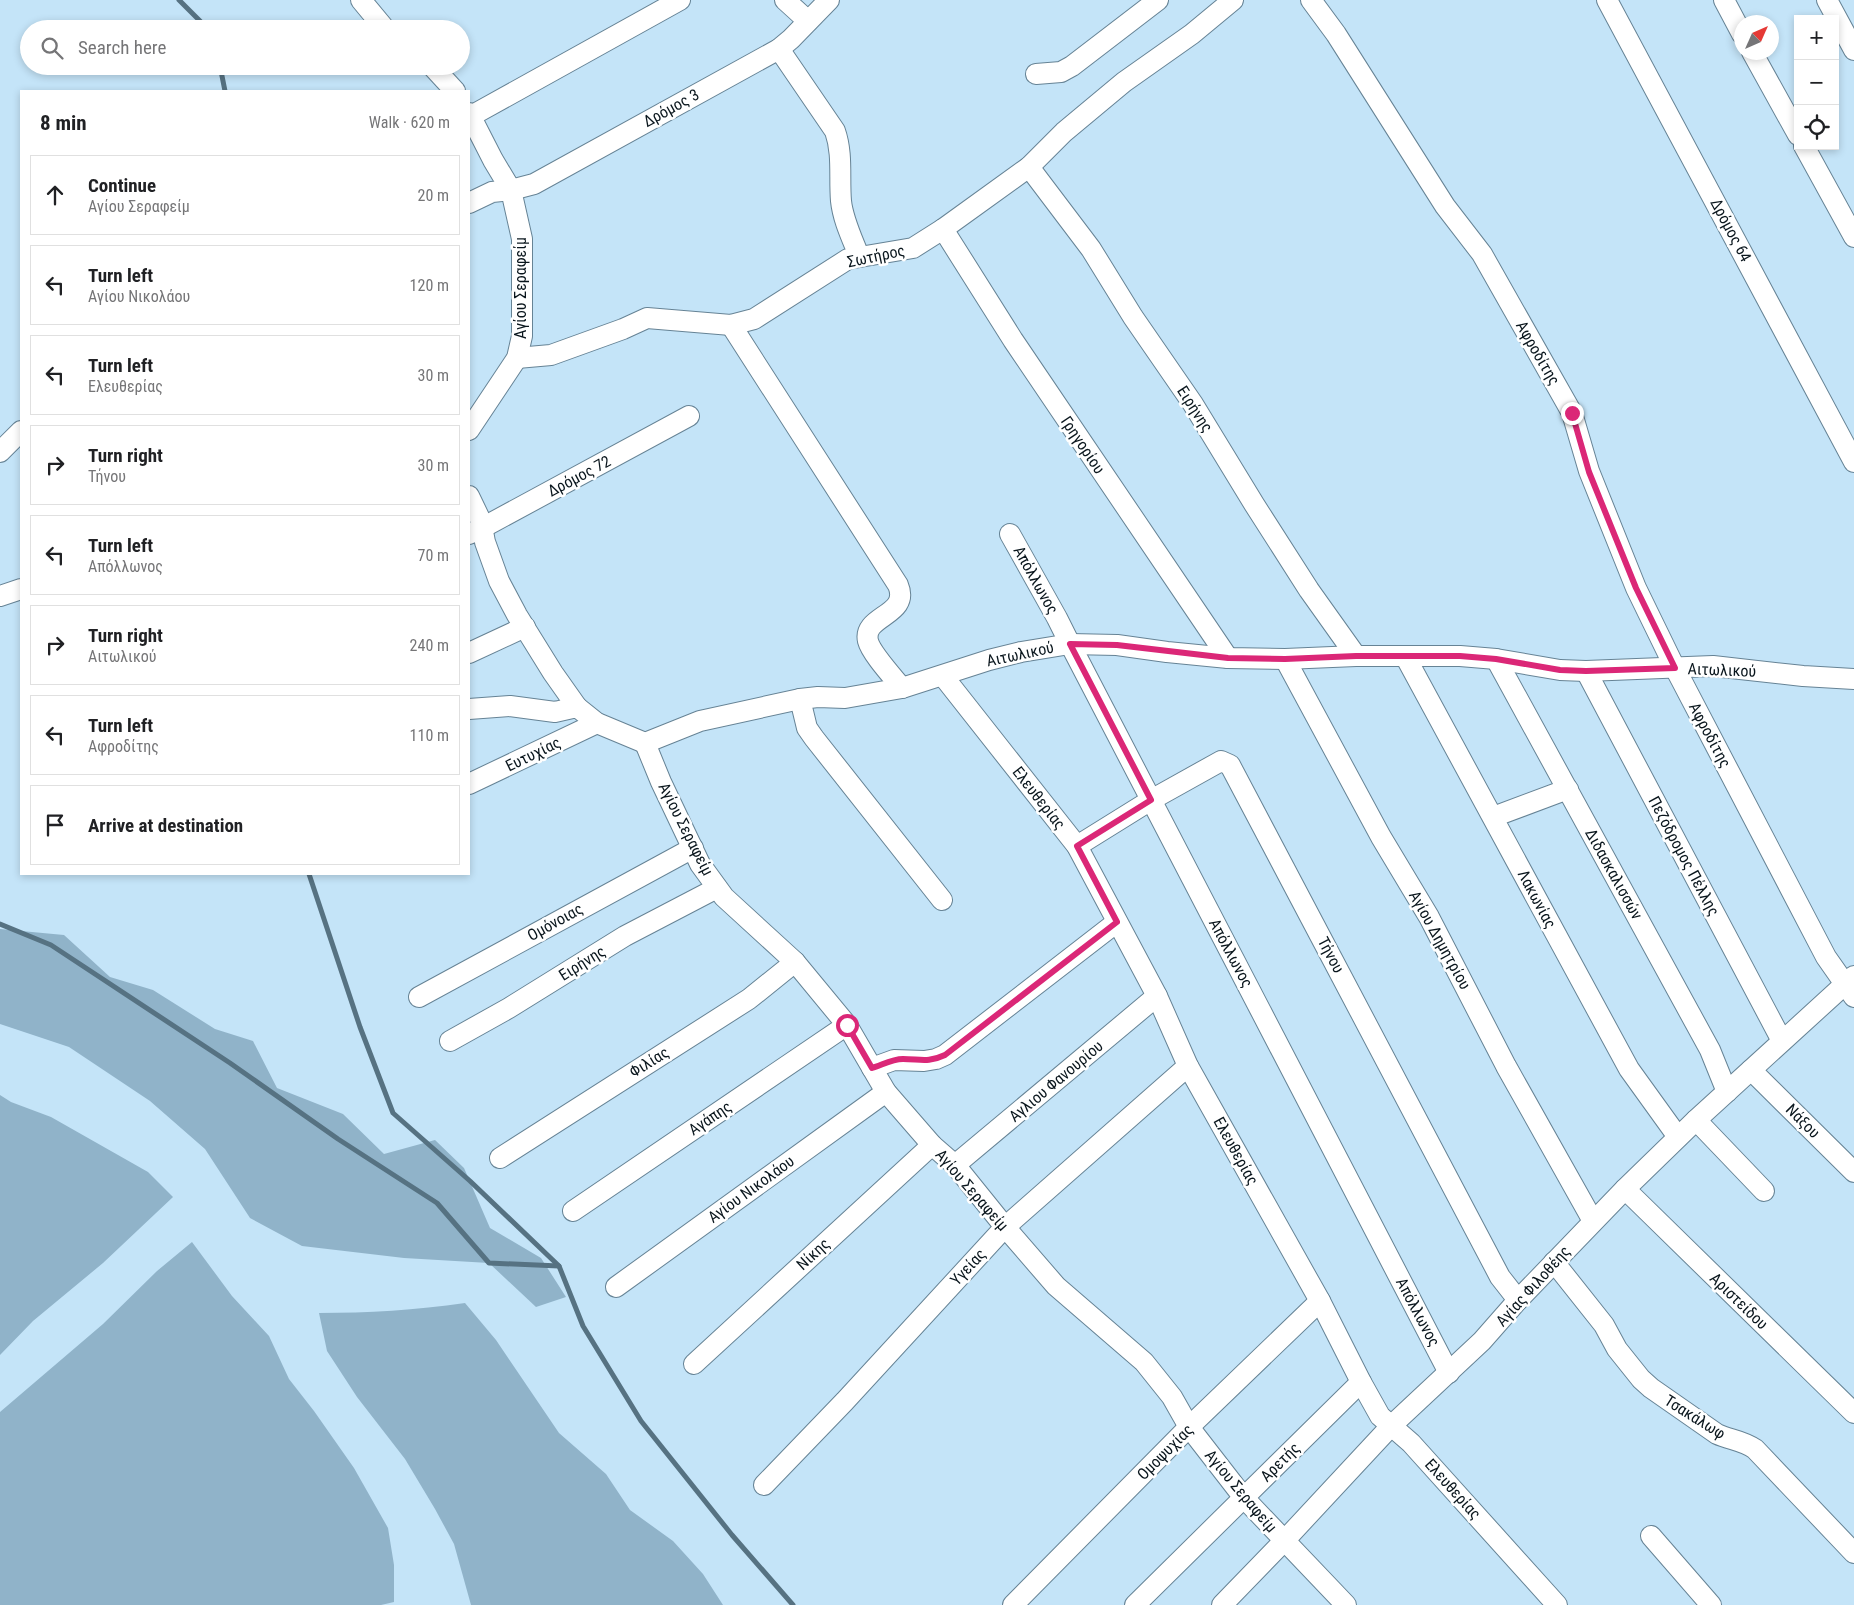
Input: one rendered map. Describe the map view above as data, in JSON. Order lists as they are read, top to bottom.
{
  "streets": {
    "street": [
      "Δρόμος 3",
      "Δρόμος 64",
      "Σωτήρος",
      "Αγίου Σεραφείμ",
      "Αφροδίτης",
      "Ειρήνης",
      "Γρηγορίου",
      "Δρόμος 72",
      "Απόλλωνος",
      "Αιτωλικού",
      "Ευτυχίας",
      "Ελευθερίας",
      "Πεζόδρομος Πέλλης",
      "Διδασκαλισσών",
      "Λακωνίας",
      "Ομόνοιας",
      "Αγίου Δημητρίου",
      "Τήνου",
      "Φιλίας",
      "Αγλιου Φανουρίου",
      "Αγάπης",
      "Νάξου",
      "Αγίου Νικολάου",
      "Νίκης",
      "Υγείας",
      "Αγίας Φιλοθέης",
      "Αριστείδου",
      "Τσακάλωφ",
      "Ομοψυχίας",
      "Αρετής"
    ]
  },
  "crossings": [
    ["Δρόμος 3", "Αγίου Σεραφείμ"],
    ["Σωτήρος", "Αγίου Σεραφείμ"],
    ["Σωτήρος", "Ειρήνης"],
    ["Σωτήρος", "Γρηγορίου"],
    ["Αγίου Σεραφείμ", "Ειρήνης"],
    ["Αγίου Σεραφείμ", "Αιτωλικού"],
    ["Αγίου Σεραφείμ", "Ομόνοιας"],
    ["Αγίου Σεραφείμ", "Φιλίας"],
    ["Αγίου Σεραφείμ", "Αγλιου Φανουρίου"],
    ["Αγίου Σεραφείμ", "Αγάπης"],
    ["Αγίου Σεραφείμ", "Αγίου Νικολάου"],
    ["Αγίου Σεραφείμ", "Νίκης"],
    ["Αγίου Σεραφείμ", "Υγείας"],
    ["Αγίου Σεραφείμ", "Αγίας Φιλοθέης"],
    ["Αγίου Σεραφείμ", "Ομοψυχίας"],
    ["Αγίου Σεραφείμ", "Αρετής"],
    ["Αφροδίτης", "Αιτωλικού"],
    ["Αφροδίτης", "Αγίας Φιλοθέης"],
    ["Ειρήνης", "Αιτωλικού"],
    ["Γρηγορίου", "Αιτωλικού"],
    ["Απόλλωνος", "Αιτωλικού"],
    ["Απόλλωνος", "Τήνου"],
    ["Απόλλωνος", "Αγίας Φιλοθέης"],
    ["Αιτωλικού", "Ελευθερίας"],
    ["Αιτωλικού", "Πεζόδρομος Πέλλης"],
    ["Αιτωλικού", "Διδασκαλισσών"],
    ["Αιτωλικού", "Λακωνίας"],
    ["Αιτωλικού", "Αγίου Δημητρίου"],
    ["Ελευθερίας", "Τήνου"],
    ["Ελευθερίας", "Αγλιου Φανουρίου"],
    ["Ελευθερίας", "Υγείας"],
    ["Ελευθερίας", "Αγίας Φιλοθέης"],
    ["Ελευθερίας", "Ομοψυχίας"],
    ["Ελευθερίας", "Αρετής"],
    ["Πεζόδρομος Πέλλης", "Αγίας Φιλοθέης"],
    ["Διδασκαλισσών", "Αγίας Φιλοθέης"],
    ["Λακωνίας", "Αγίας Φιλοθέης"],
    ["Αγίου Δημητρίου", "Αγίας Φιλοθέης"],
    ["Τήνου", "Αγίας Φιλοθέης"],
    ["Νάξου", "Αγίας Φιλοθέης"],
    ["Αγίας Φιλοθέης", "Αριστείδου"],
    ["Αγίας Φιλοθέης", "Τσακάλωφ"]
  ],
  "north": "top right",
  "page": {
    "map_buttons": ["+", "−"],
    "search": "Search here",
    "heading": ["8 min", "Walk · 620 m"],
    "list": [
      ["Continue", "Αγίου Σεραφείμ", "20 m"],
      ["Turn left", "Αγίου Νικολάου", "120 m"],
      ["Turn left", "Ελευθερίας", "30 m"],
      ["Turn right", "Τήνου", "30 m"],
      ["Turn left", "Απόλλωνος", "70 m"],
      ["Turn right", "Αιτωλικού", "240 m"],
      ["Turn left", "Αφροδίτης", "110 m"],
      "Arrive at destination"
    ]
  }
}
